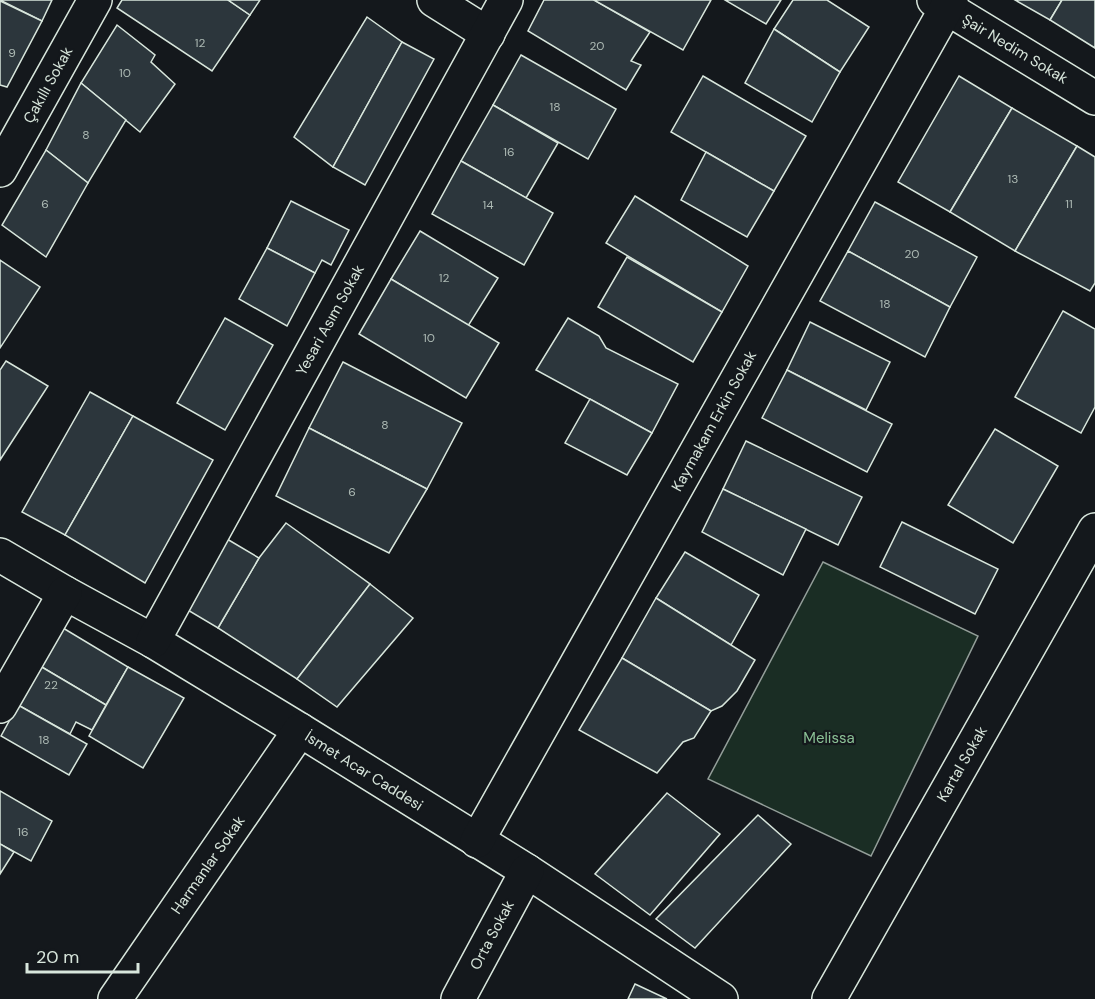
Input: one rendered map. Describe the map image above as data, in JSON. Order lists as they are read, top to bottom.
{
  "streets": {
    "street": [
      "Şair Nedim Sokak",
      "Çakıllı Sokak",
      "Yesari Asım Sokak",
      "Kaymakam Erkin Sokak",
      "Kartal Sokak",
      "İsmet Acar Caddesi",
      "Harmanlar Sokak",
      "Orta Sokak"
    ]
  },
  "crossings": [
    ["Şair Nedim Sokak", "Kaymakam Erkin Sokak"],
    ["Yesari Asım Sokak", "İsmet Acar Caddesi"],
    ["Kaymakam Erkin Sokak", "İsmet Acar Caddesi"],
    ["İsmet Acar Caddesi", "Harmanlar Sokak"],
    ["İsmet Acar Caddesi", "Orta Sokak"]
  ],
  "parks": ["Melissa"],
  "house_numbers": [
    "12",
    "20",
    "9",
    "10",
    "18",
    "8",
    "16",
    "13",
    "6",
    "11",
    "14",
    "20",
    "12",
    "18",
    "10",
    "8",
    "6",
    "22",
    "18",
    "16"
  ],
  "scale_bar": "20 m"
}
